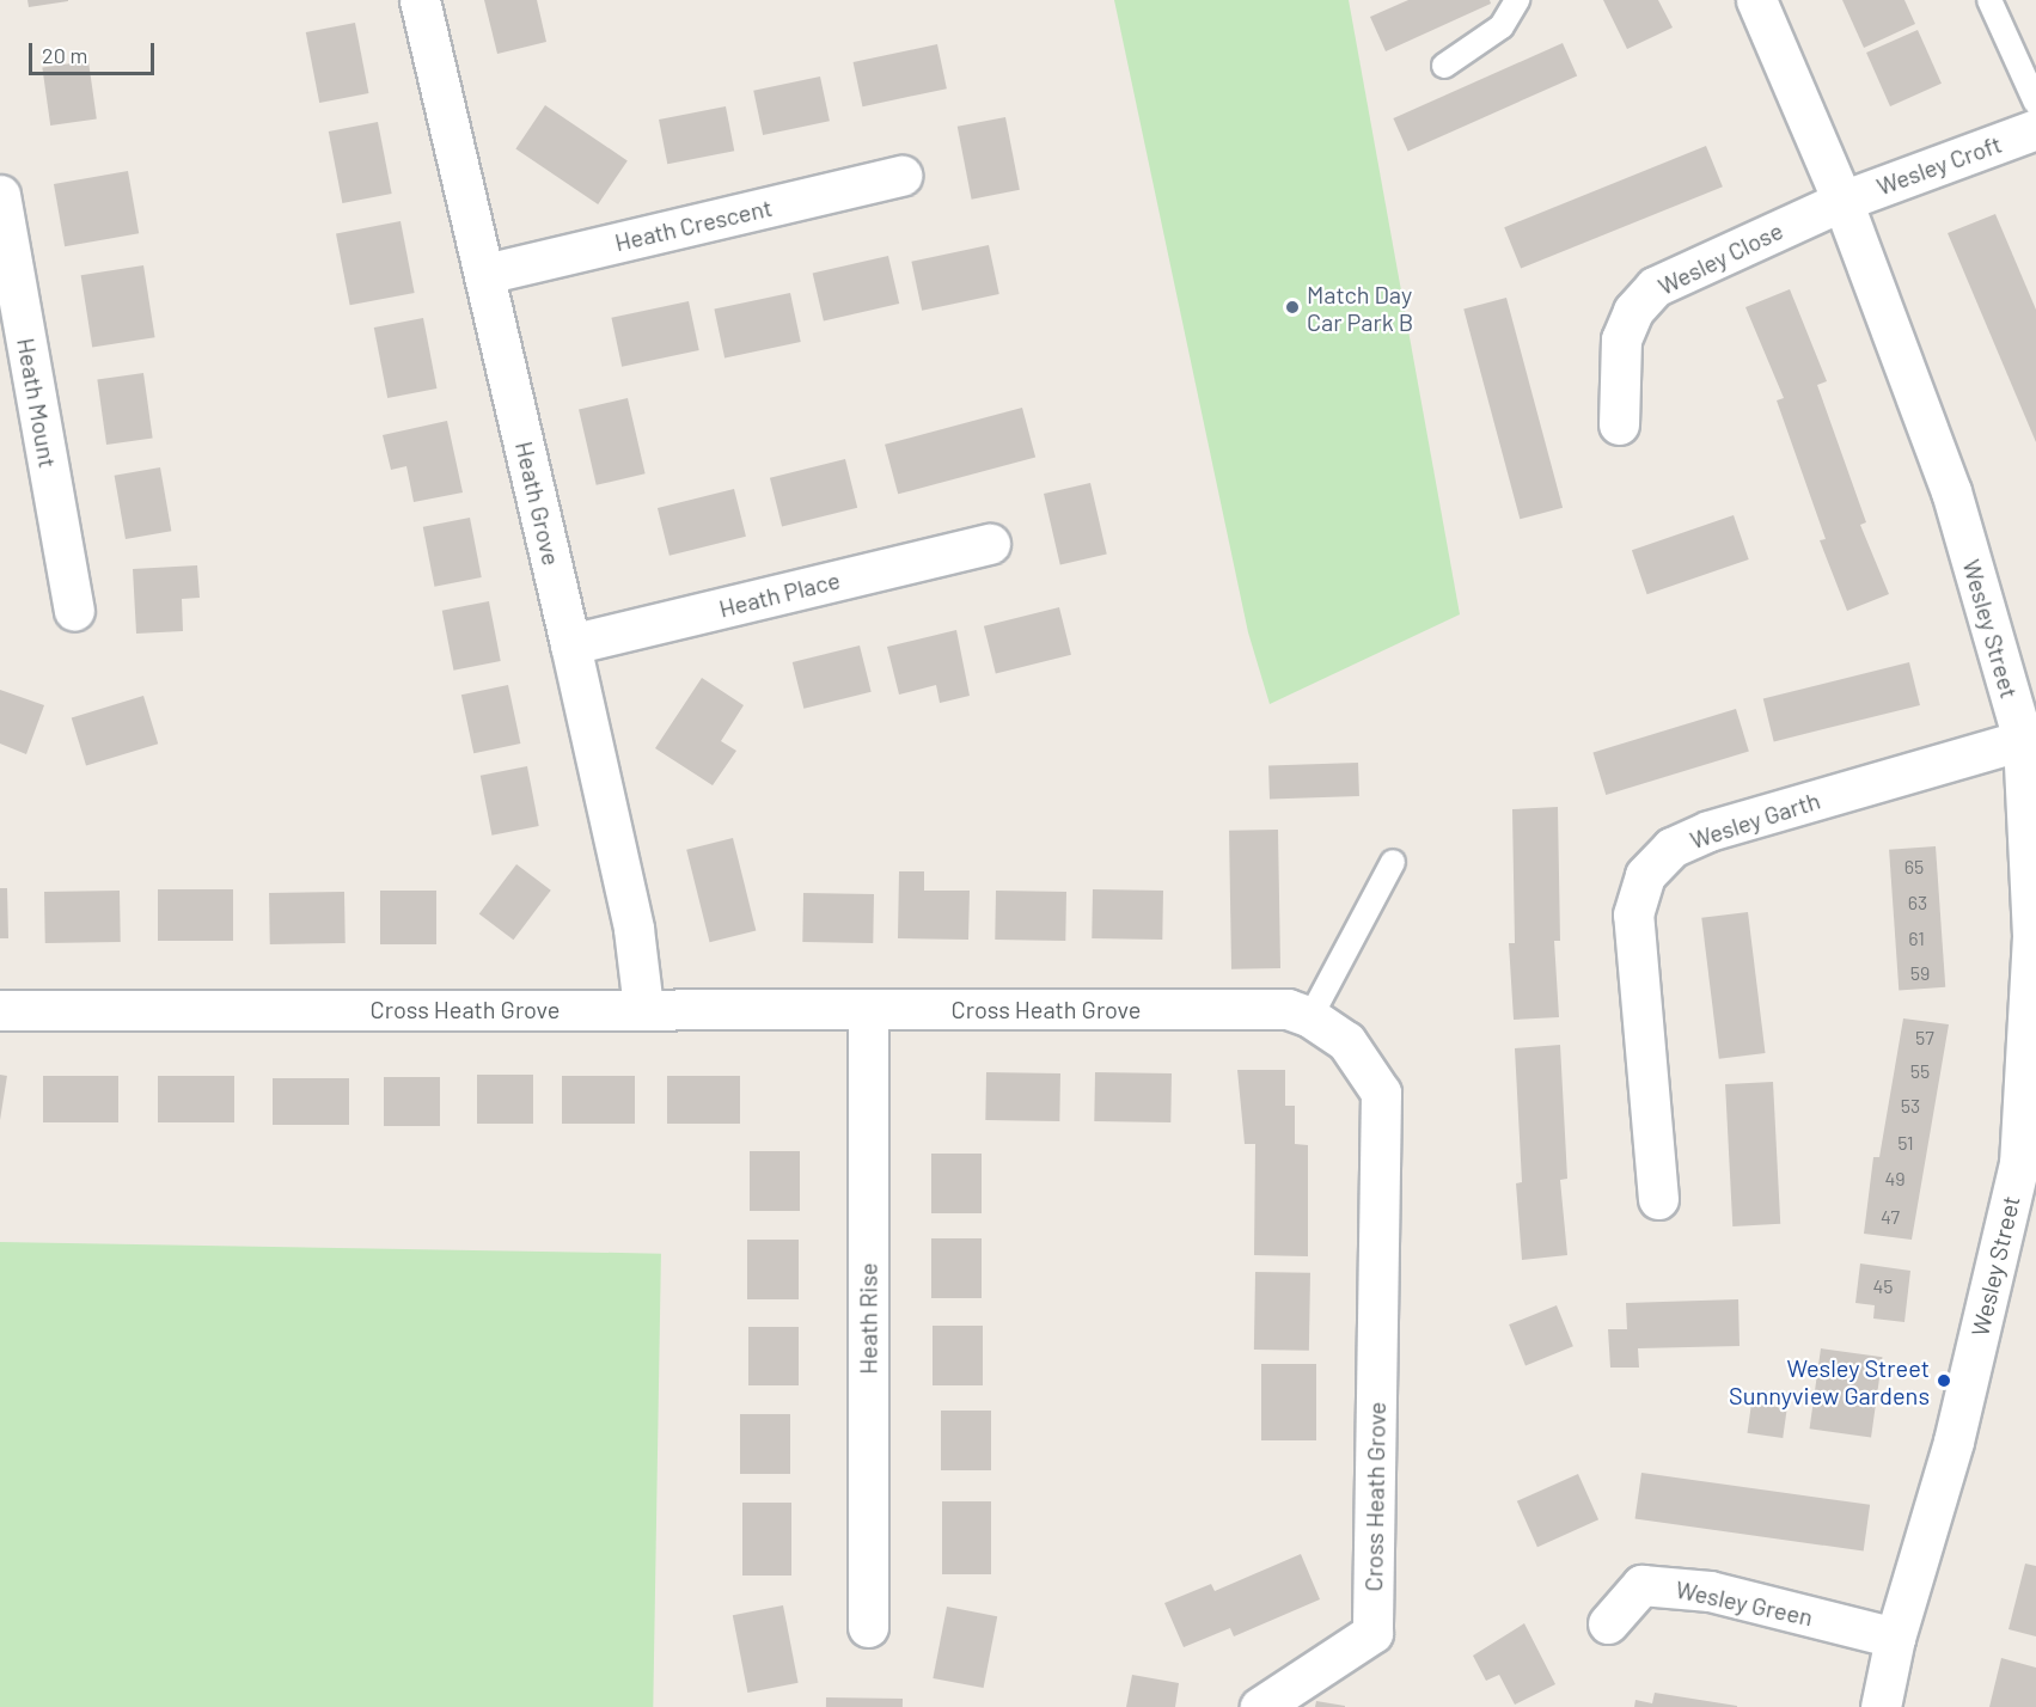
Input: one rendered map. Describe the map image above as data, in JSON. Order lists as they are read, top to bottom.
{
  "streets": {
    "street": [
      "Wesley Croft",
      "Heath Crescent",
      "Wesley Close",
      "Heath Mount",
      "Heath Grove",
      "Heath Place",
      "Wesley Street",
      "Wesley Garth",
      "Cross Heath Grove",
      "Heath Rise",
      "Wesley Green"
    ]
  },
  "crossings": [
    ["Wesley Croft", "Wesley Close"],
    ["Wesley Croft", "Wesley Street"],
    ["Heath Crescent", "Heath Grove"],
    ["Wesley Close", "Wesley Street"],
    ["Heath Grove", "Heath Place"],
    ["Heath Grove", "Cross Heath Grove"],
    ["Wesley Street", "Wesley Garth"],
    ["Wesley Street", "Wesley Green"],
    ["Cross Heath Grove", "Heath Rise"]
  ],
  "places": ["Match Day Car Park B", "Wesley Street Sunnyview Gardens"],
  "house_numbers": [
    "65",
    "63",
    "61",
    "59",
    "57",
    "55",
    "53",
    "51",
    "49",
    "47",
    "45"
  ],
  "scale_bar": "20 m"
}
